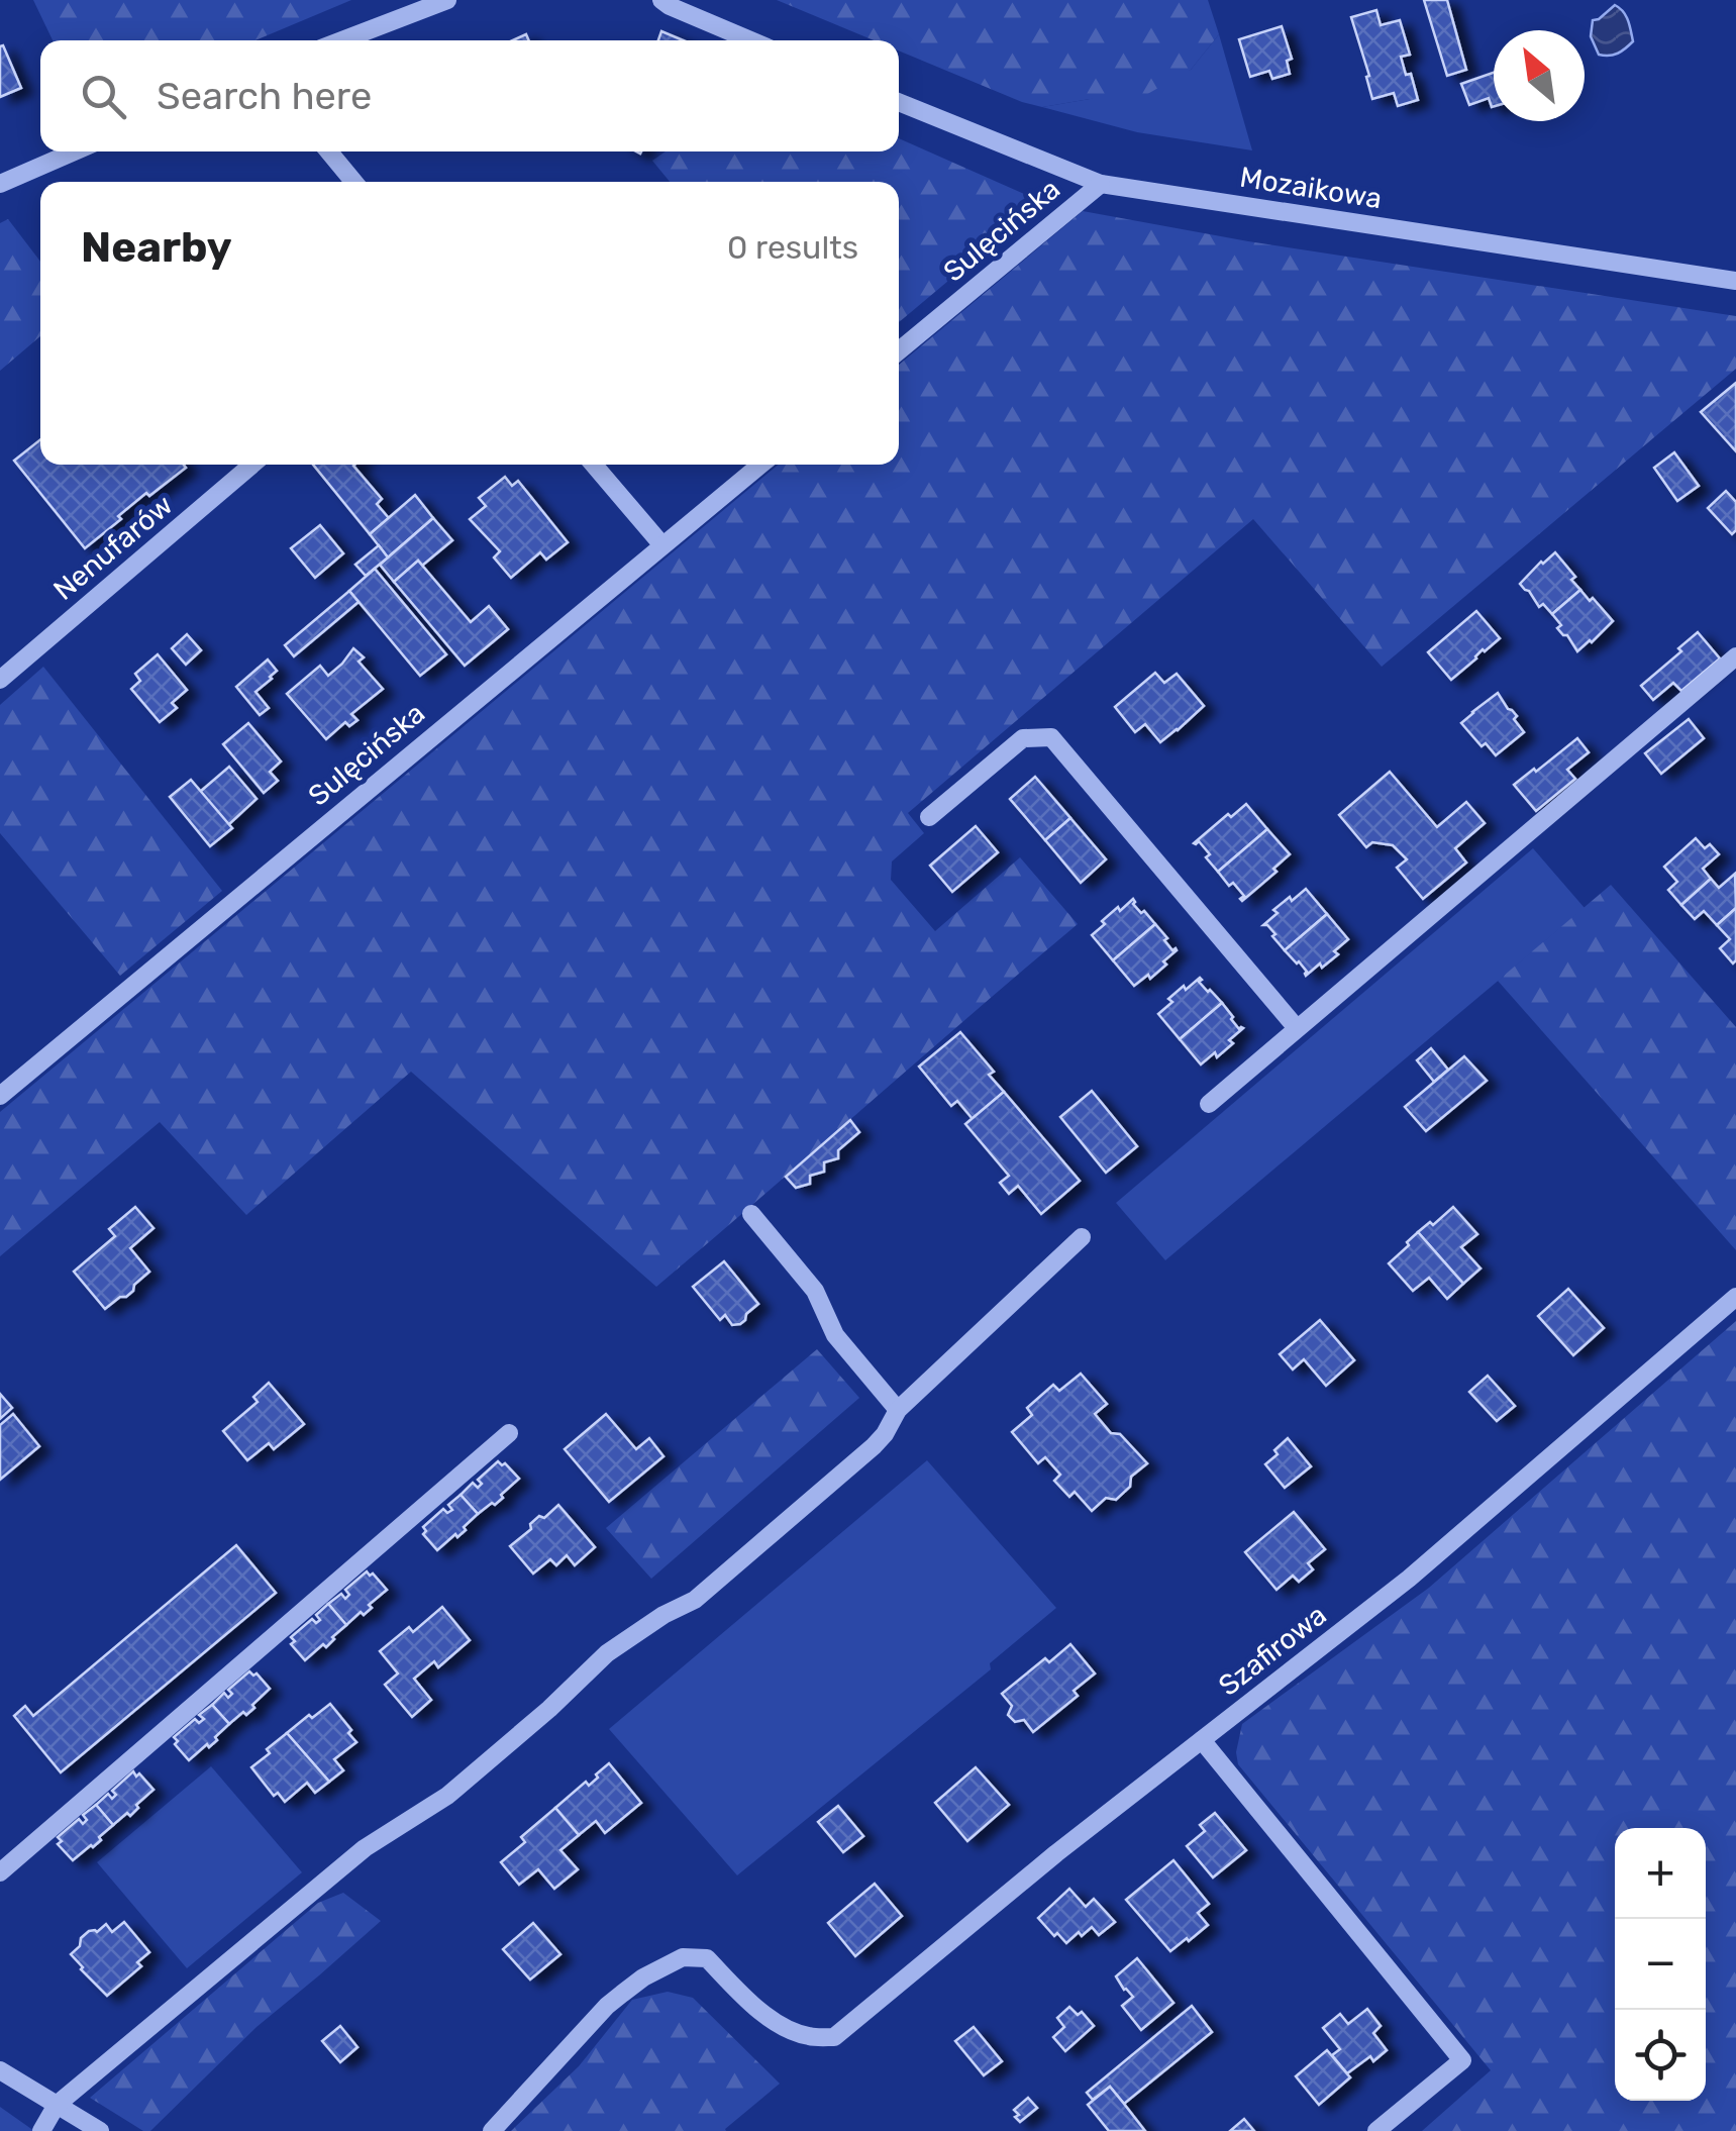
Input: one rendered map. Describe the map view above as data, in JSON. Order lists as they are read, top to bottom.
{
  "streets": {
    "street": [
      "Mozaikowa",
      "Sulęcińska",
      "Nenufarów",
      "Szafirowa"
    ]
  },
  "crossings": [
    ["Mozaikowa", "Sulęcińska"]
  ],
  "north": "top left",
  "page": {
    "search": "Search here",
    "heading": ["Nearby", "0 results"],
    "map_buttons": ["+", "−"]
  }
}
